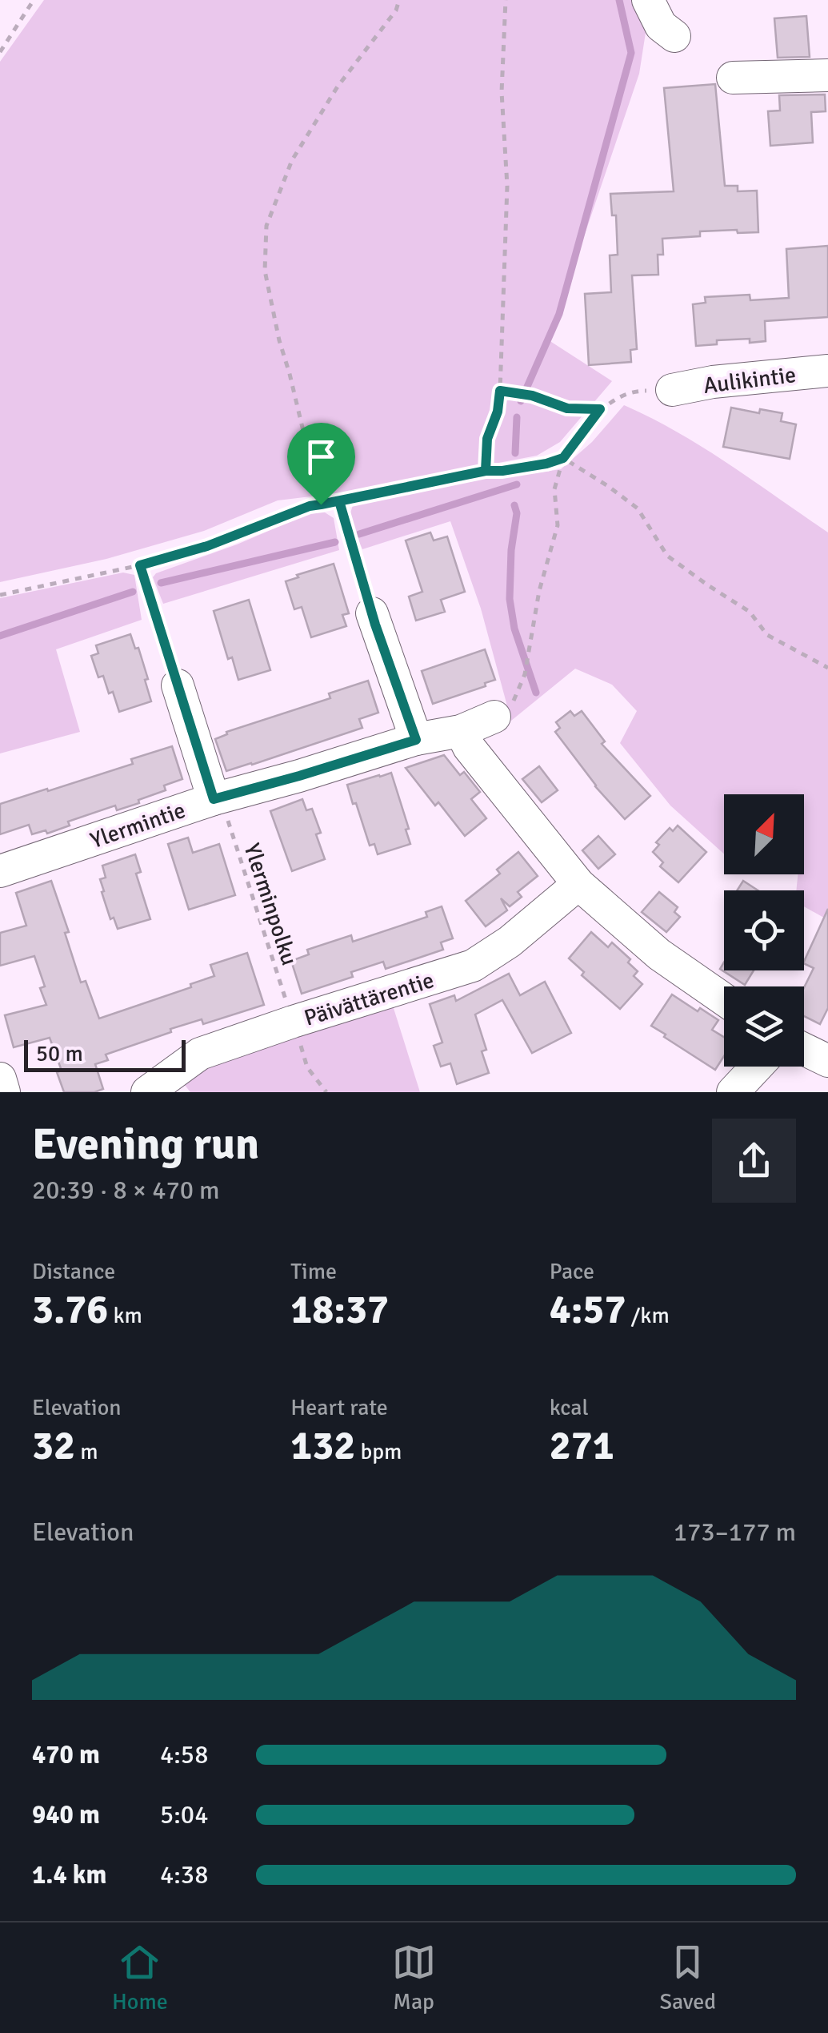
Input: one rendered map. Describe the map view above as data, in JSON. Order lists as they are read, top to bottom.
{
  "streets": {
    "street": ["Aulikintie", "Ylermintie", "Päivättärentie"],
    "path": ["Ylerminpolku"]
  },
  "crossings": [
    ["Ylermintie", "Ylerminpolku"],
    ["Ylerminpolku", "Päivättärentie"]
  ],
  "scale_bar": "50 m",
  "north": "top right",
  "page": {
    "scale": "50 m",
    "heading": ["Evening run", "20:39 · 8 × 470 m"],
    "stats": [
      ["Distance", "3.76 km"],
      ["Time", "18:37"],
      ["Pace", "4:57 /km"],
      ["Elevation", "32 m"],
      ["Heart rate", "132 bpm"],
      ["kcal", "271"]
    ],
    "chart": ["Elevation", "173–177 m"],
    "list": [
      {
        "name": "470 m",
        "note": "4:58"
      },
      {
        "name": "940 m",
        "note": "5:04"
      },
      {
        "name": "1.4 km",
        "note": "4:38"
      }
    ],
    "tabs": ["Home", "Map", "Saved"]
  }
}
